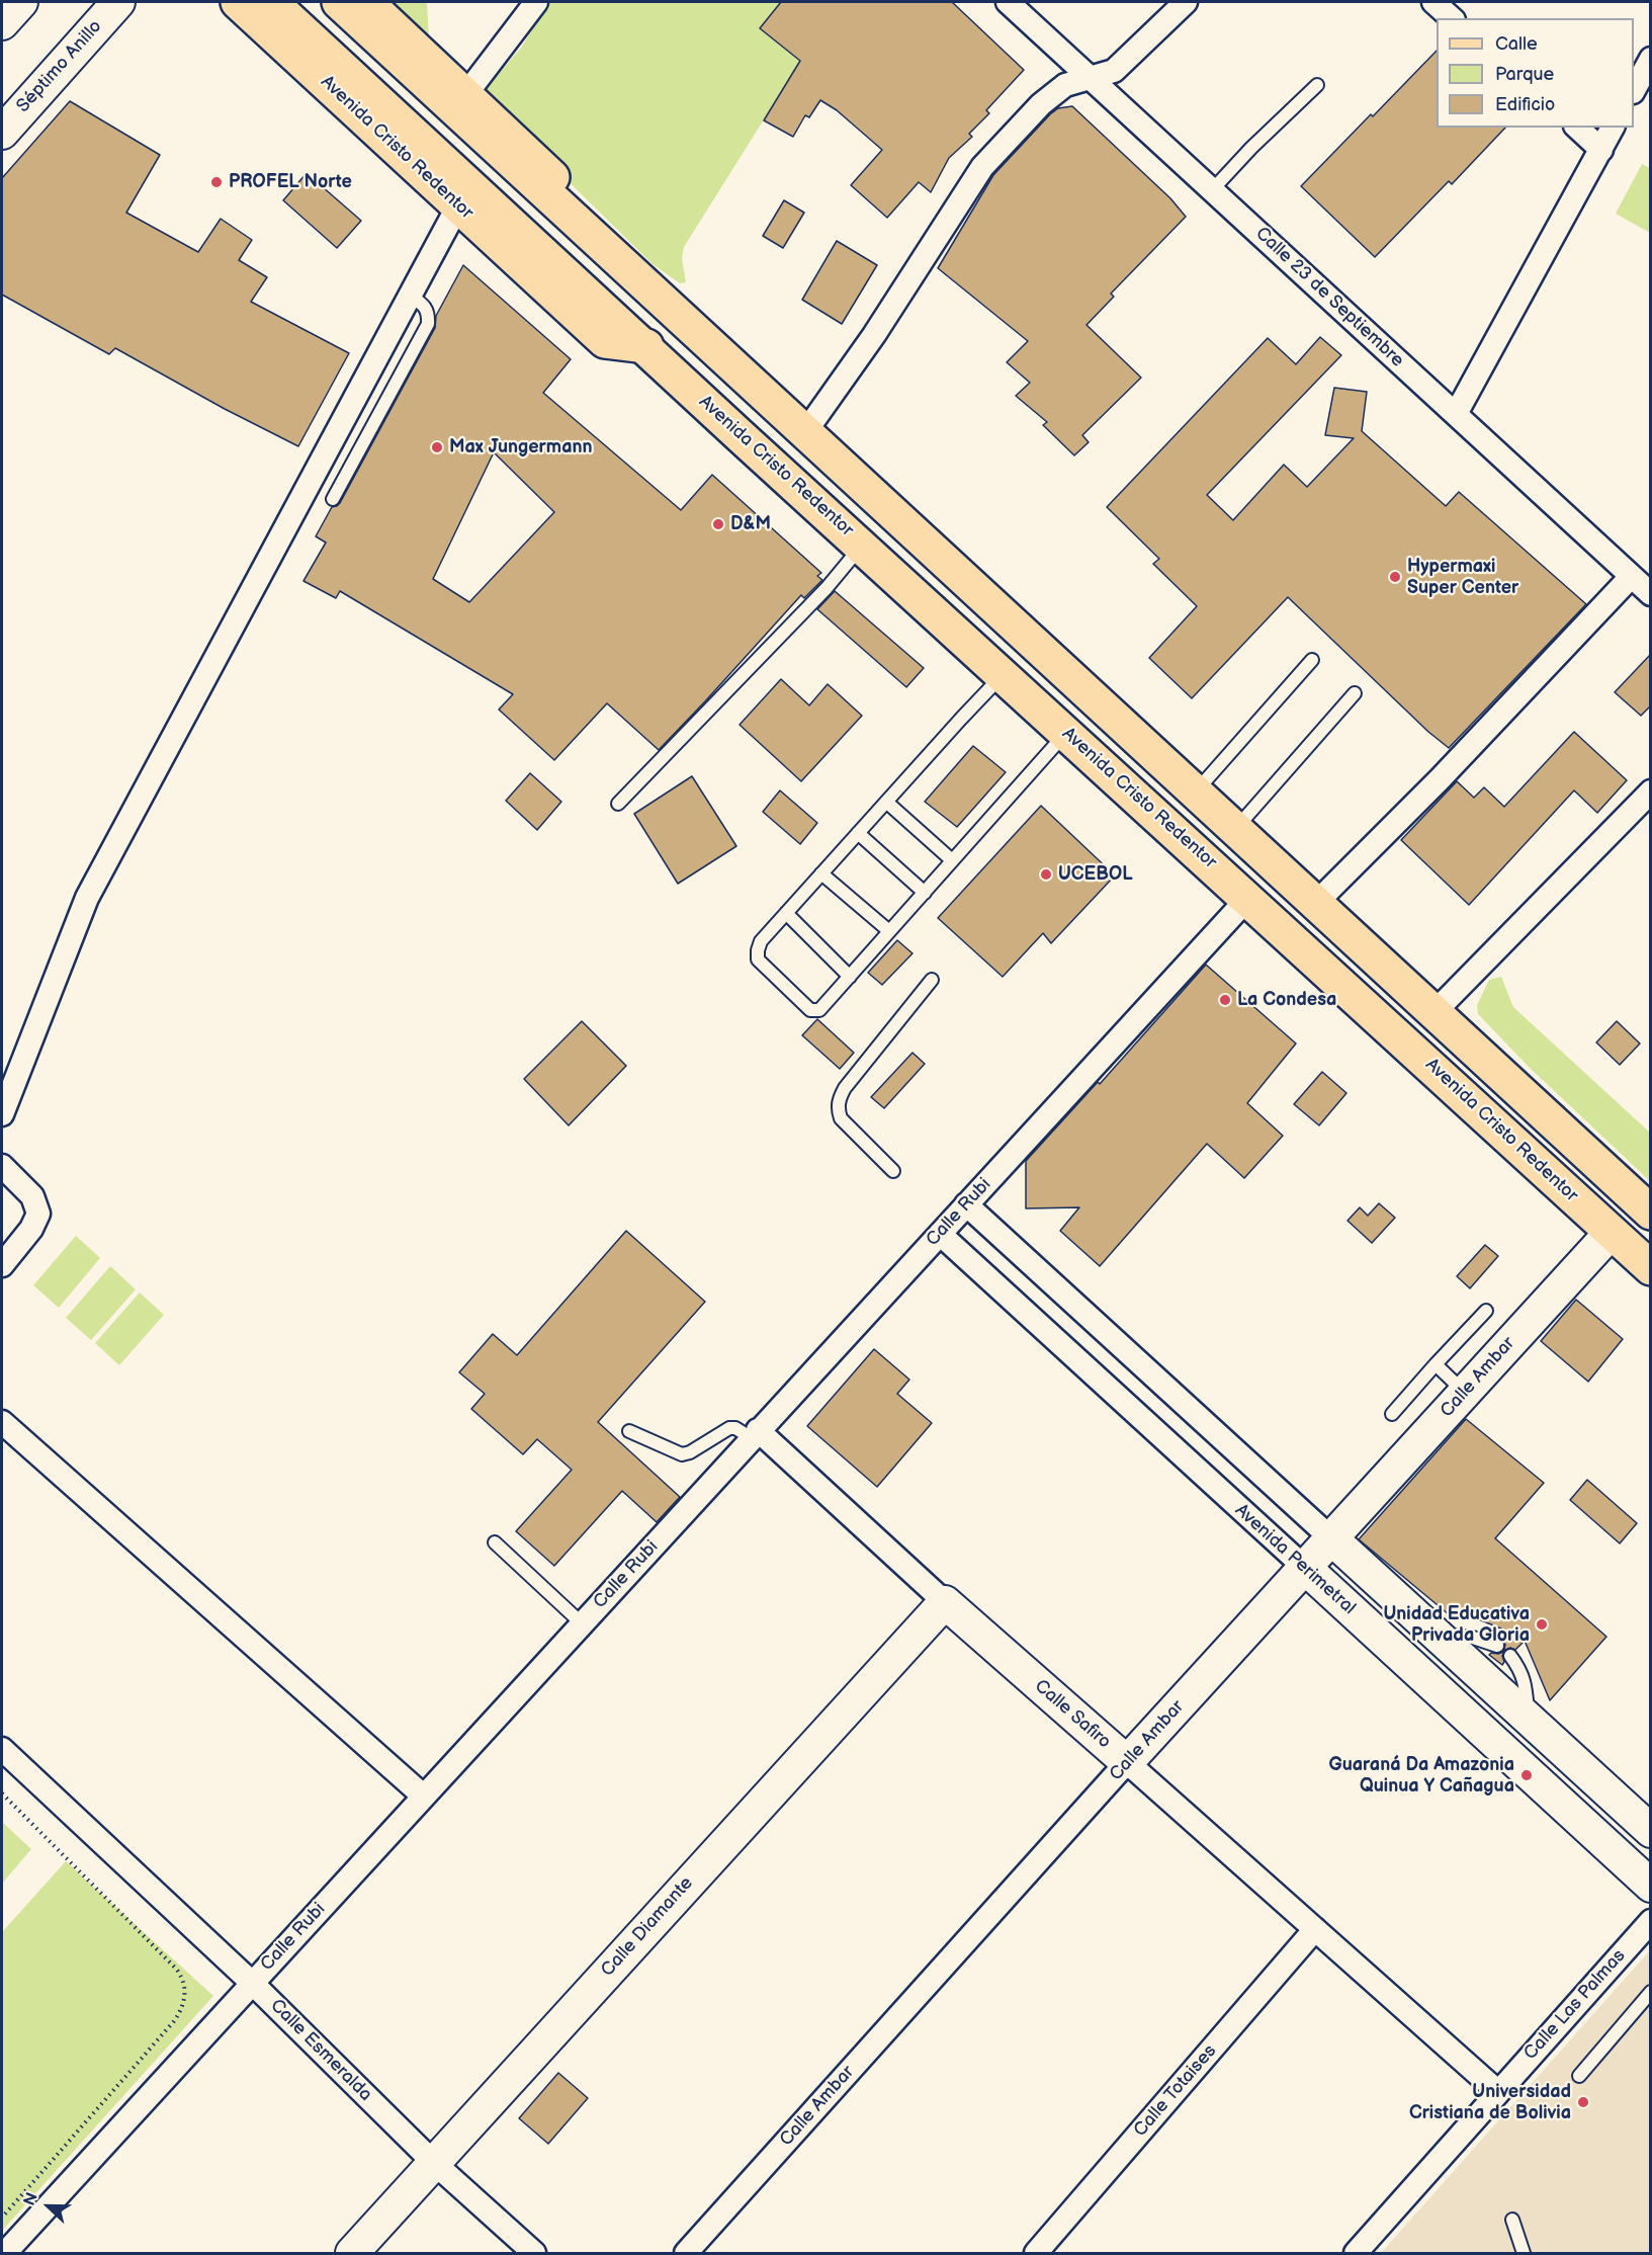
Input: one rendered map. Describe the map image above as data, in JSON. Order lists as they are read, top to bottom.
{
  "streets": {
    "main road": ["Avenida Cristo Redentor"],
    "street": [
      "Séptimo Anillo",
      "Calle 23 de Septiembre",
      "Calle Rubi",
      "Calle Ambar",
      "Avenida Perimetral",
      "Calle Safiro",
      "Calle Diamante",
      "Calle Las Palmas",
      "Calle Esmeralda",
      "Calle Totaises"
    ]
  },
  "crossings": [
    ["Avenida Cristo Redentor", "Calle Rubi"],
    ["Avenida Cristo Redentor", "Calle Ambar"],
    ["Calle Rubi", "Avenida Perimetral"],
    ["Calle Rubi", "Calle Safiro"],
    ["Calle Rubi", "Calle Esmeralda"],
    ["Calle Ambar", "Avenida Perimetral"],
    ["Calle Ambar", "Calle Safiro"],
    ["Calle Safiro", "Calle Diamante"],
    ["Calle Safiro", "Calle Las Palmas"],
    ["Calle Safiro", "Calle Totaises"],
    ["Calle Diamante", "Calle Esmeralda"]
  ],
  "places": [
    "PROFEL Norte",
    "Max Jungermann",
    "D&M",
    "Hypermaxi Super Center",
    "UCEBOL",
    "La Condesa",
    "Unidad Educativa Privada Gloria",
    "Guaraná Da Amazonia Quinua Y Cañagua",
    "Universidad Cristiana de Bolivia"
  ],
  "legend": ["Calle", "Parque", "Edificio"],
  "north": "left"
}
